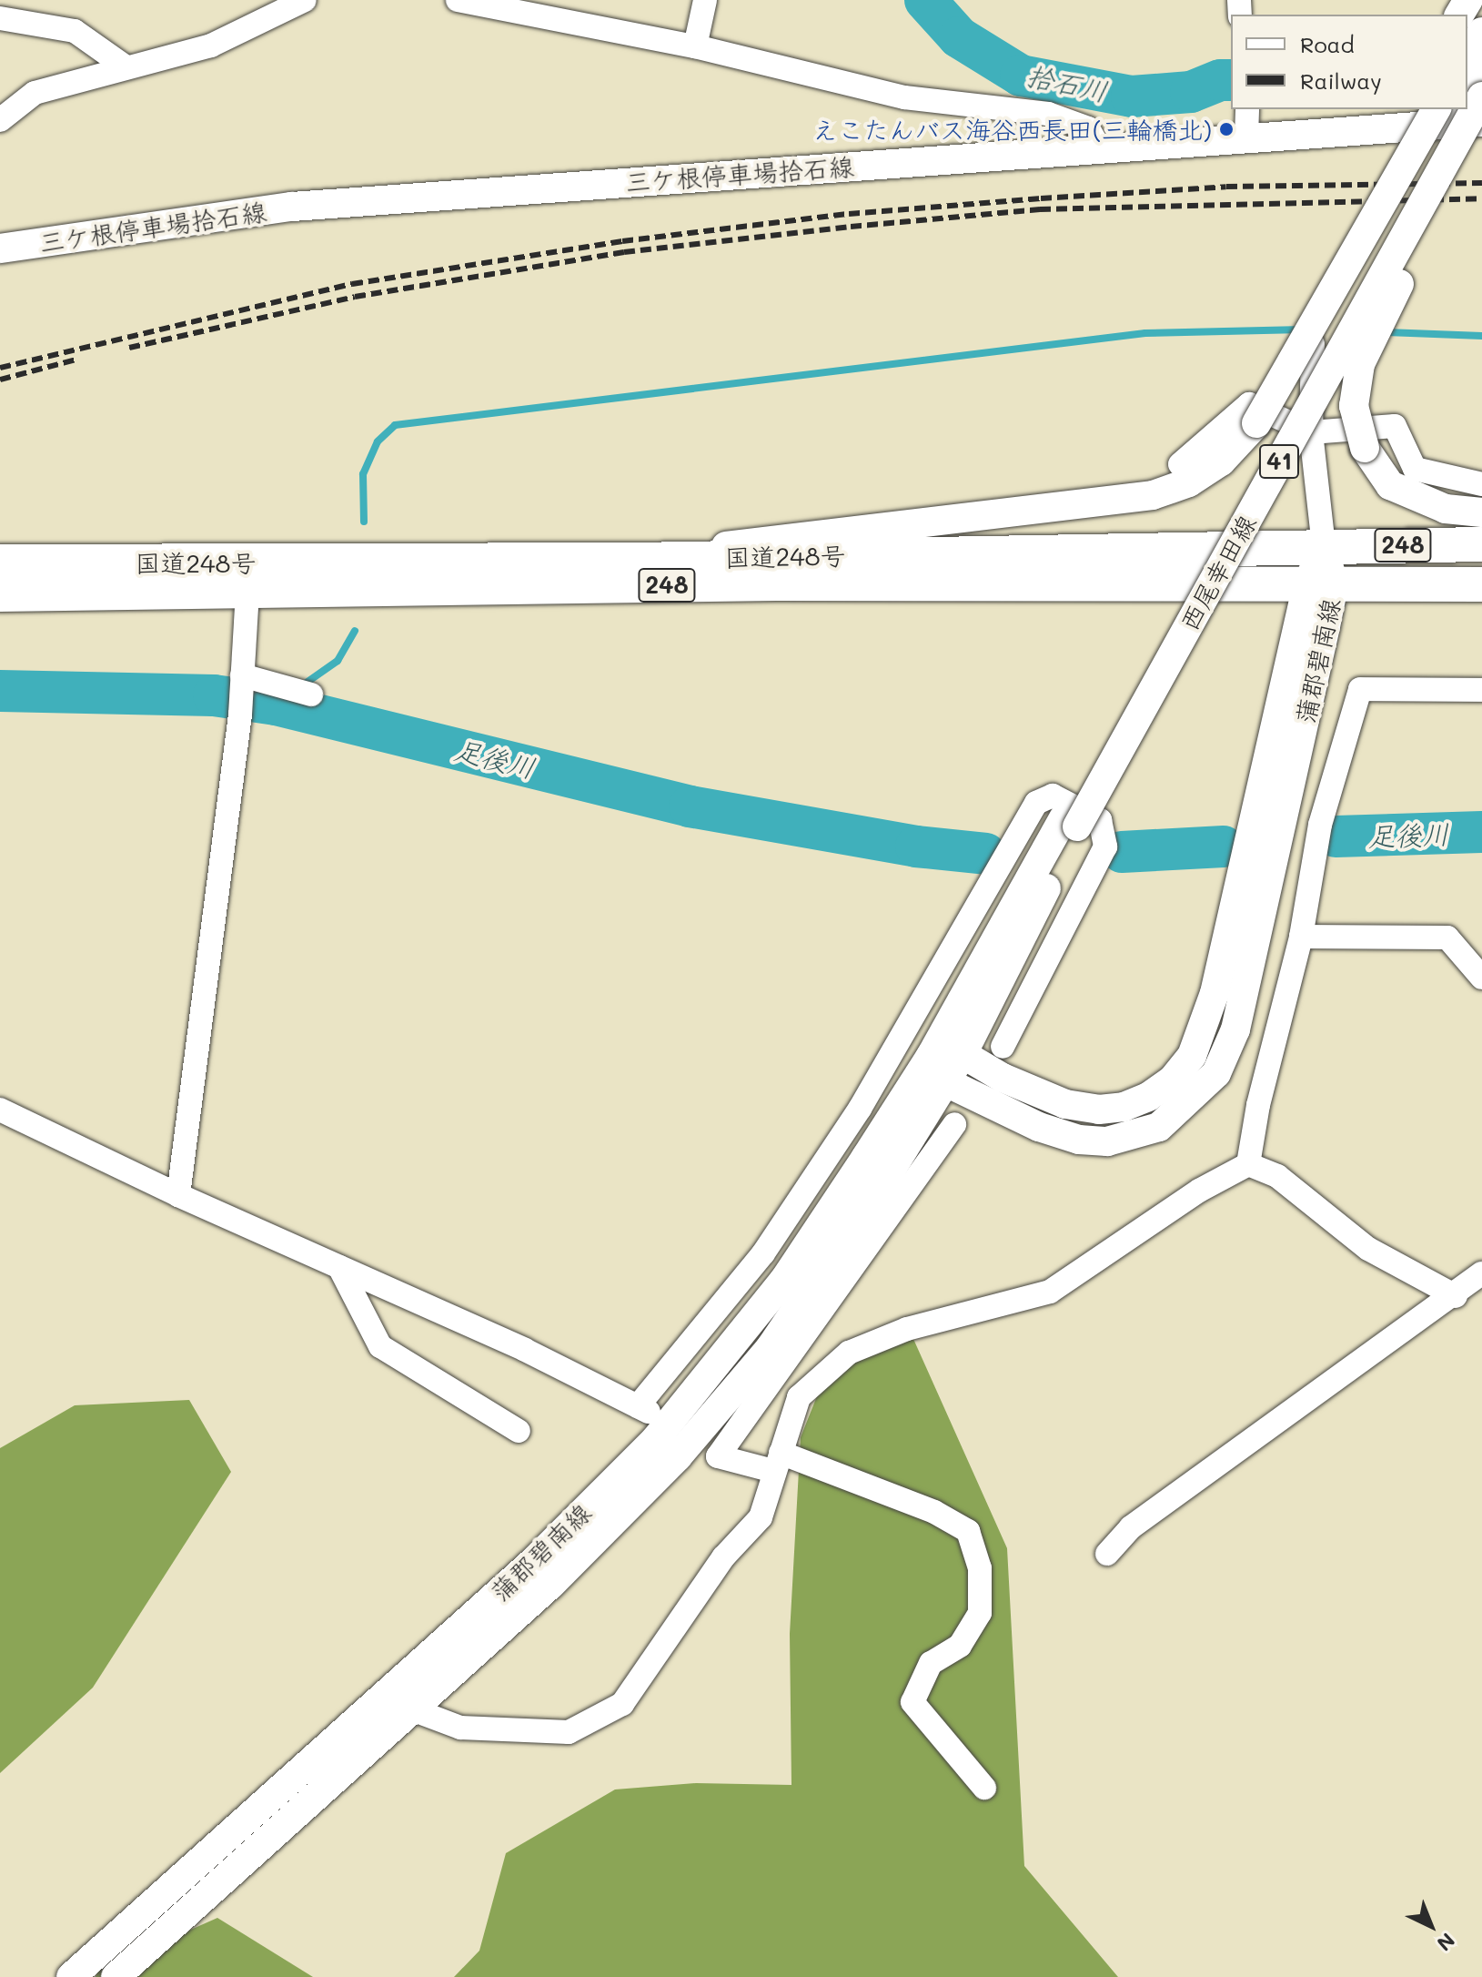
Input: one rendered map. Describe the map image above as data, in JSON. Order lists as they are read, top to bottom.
{
  "streets": {
    "highway": ["248", "国道248号"],
    "main road": [
      "三ケ根停車場拾石線",
      "41",
      "西尾幸田線",
      "蒲郡碧南線"
    ]
  },
  "crossings": [
    ["41", "国道248号"],
    ["国道248号", "蒲郡碧南線"],
    ["西尾幸田線", "蒲郡碧南線"]
  ],
  "water": ["拾石川", "足後川"],
  "places": ["えこたんバス海谷西長田(三輪橋北)"],
  "legend": ["Road", "Railway"],
  "north": "bottom right"
}
